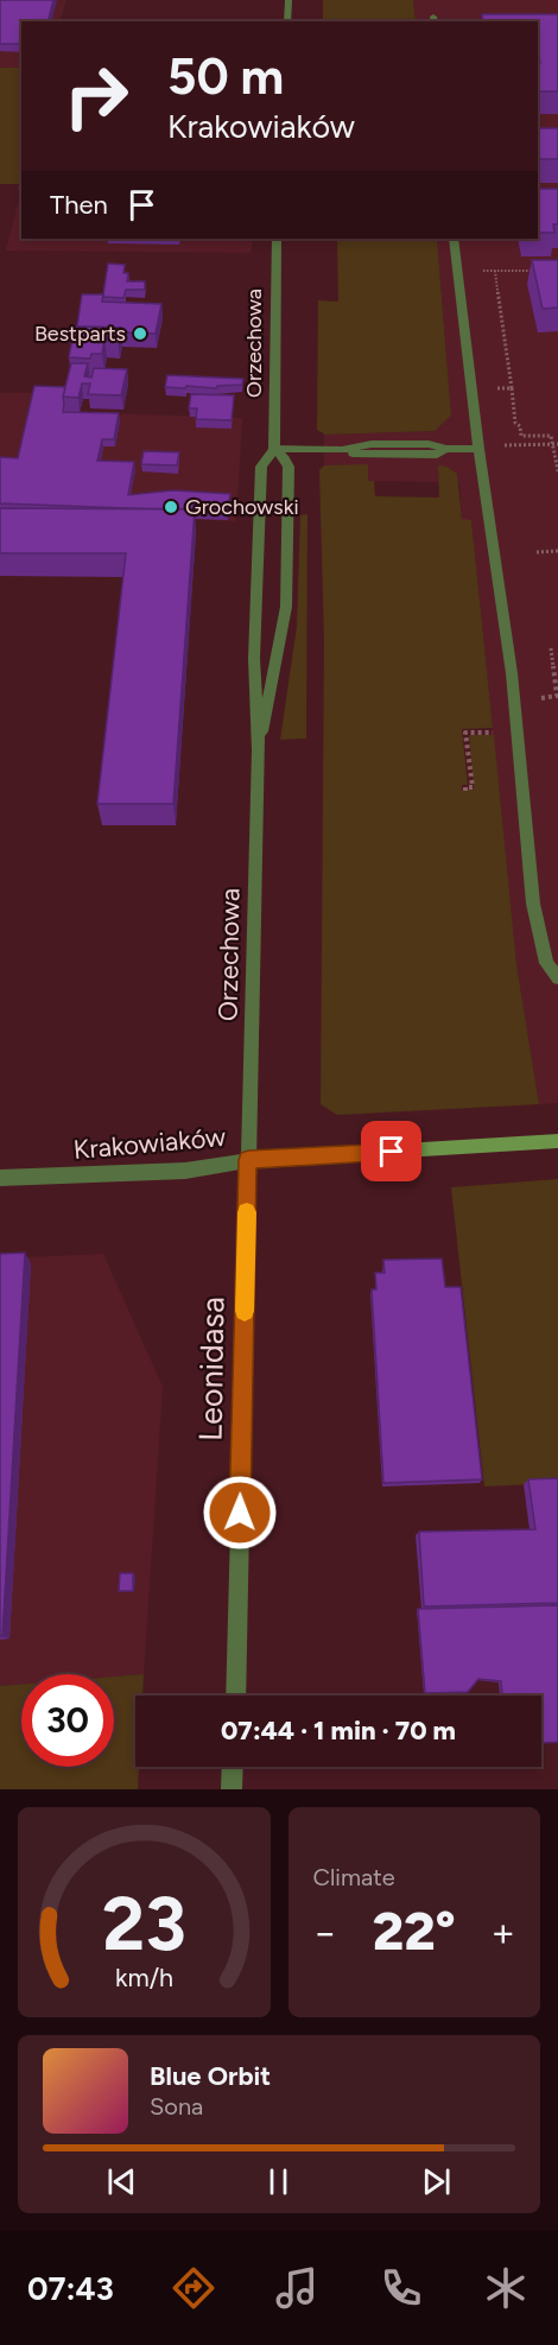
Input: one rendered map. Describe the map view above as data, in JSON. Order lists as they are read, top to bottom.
{
  "streets": {
    "street": ["Orzechowa", "Krakowiaków", "Leonidasa"]
  },
  "crossings": [
    ["Orzechowa", "Krakowiaków"],
    ["Orzechowa", "Leonidasa"],
    ["Krakowiaków", "Leonidasa"]
  ],
  "places": ["Bestparts", "Grochowski"],
  "page": {
    "turn": ["50 m", "Krakowiaków"],
    "then": "Then",
    "limit": "30",
    "trip": "07:44 · 1 min · 70 m",
    "tile": "Climate",
    "heat": ["−", "22°", "+"],
    "song": ["Blue Orbit", "Sona"],
    "tabs": "07:43",
    "gauge": ["23", "km/h"]
  }
}
